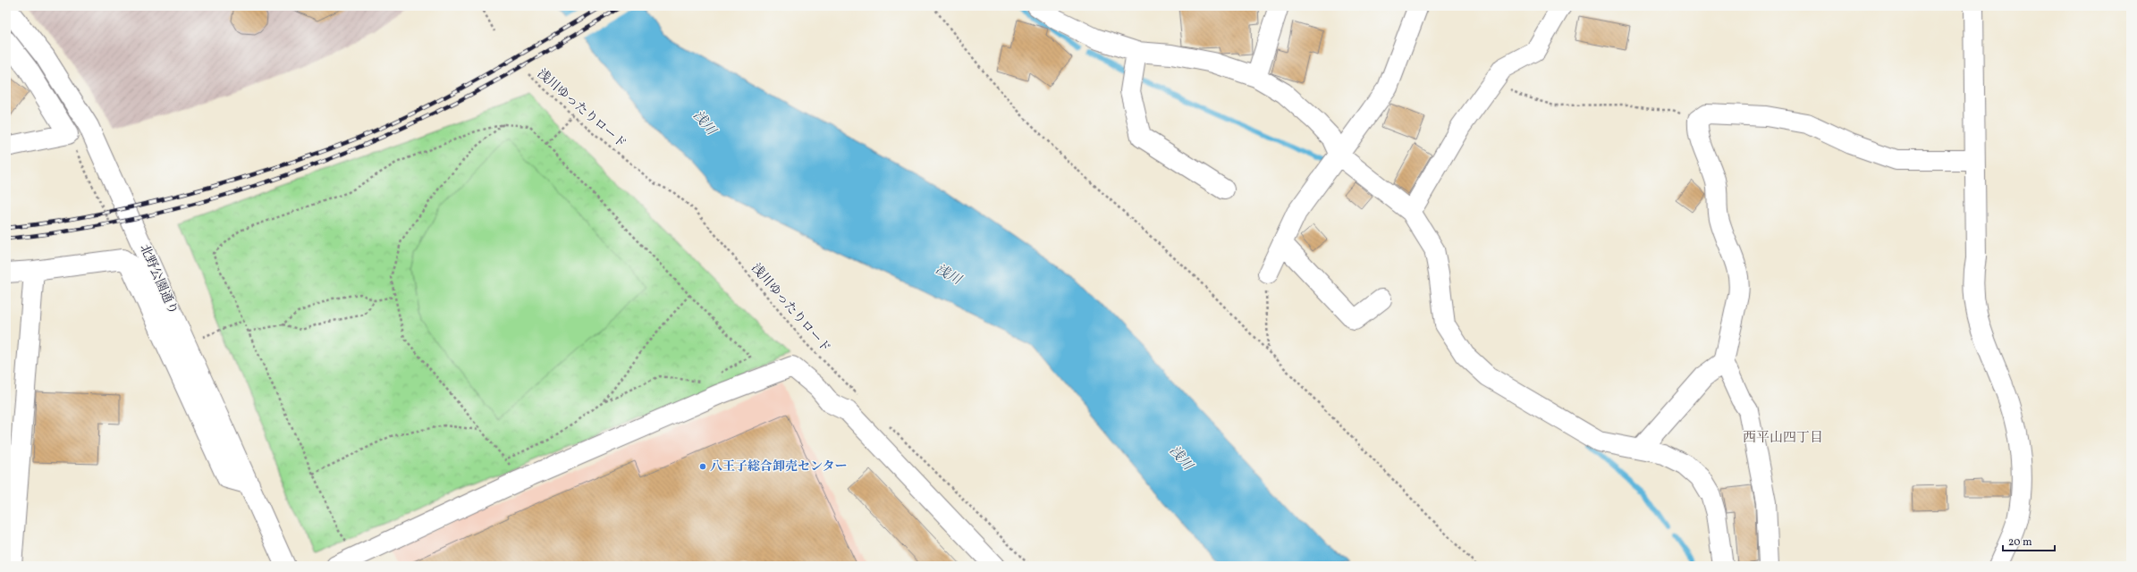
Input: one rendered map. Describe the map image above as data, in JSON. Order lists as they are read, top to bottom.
{
  "streets": {
    "street": ["北野公園通り"],
    "path": ["浅川ゆったりロード"]
  },
  "districts": ["西平山四丁目"],
  "water": ["浅川"],
  "places": ["八王子総合卸売センター"],
  "scale_bar": "20 m"
}
